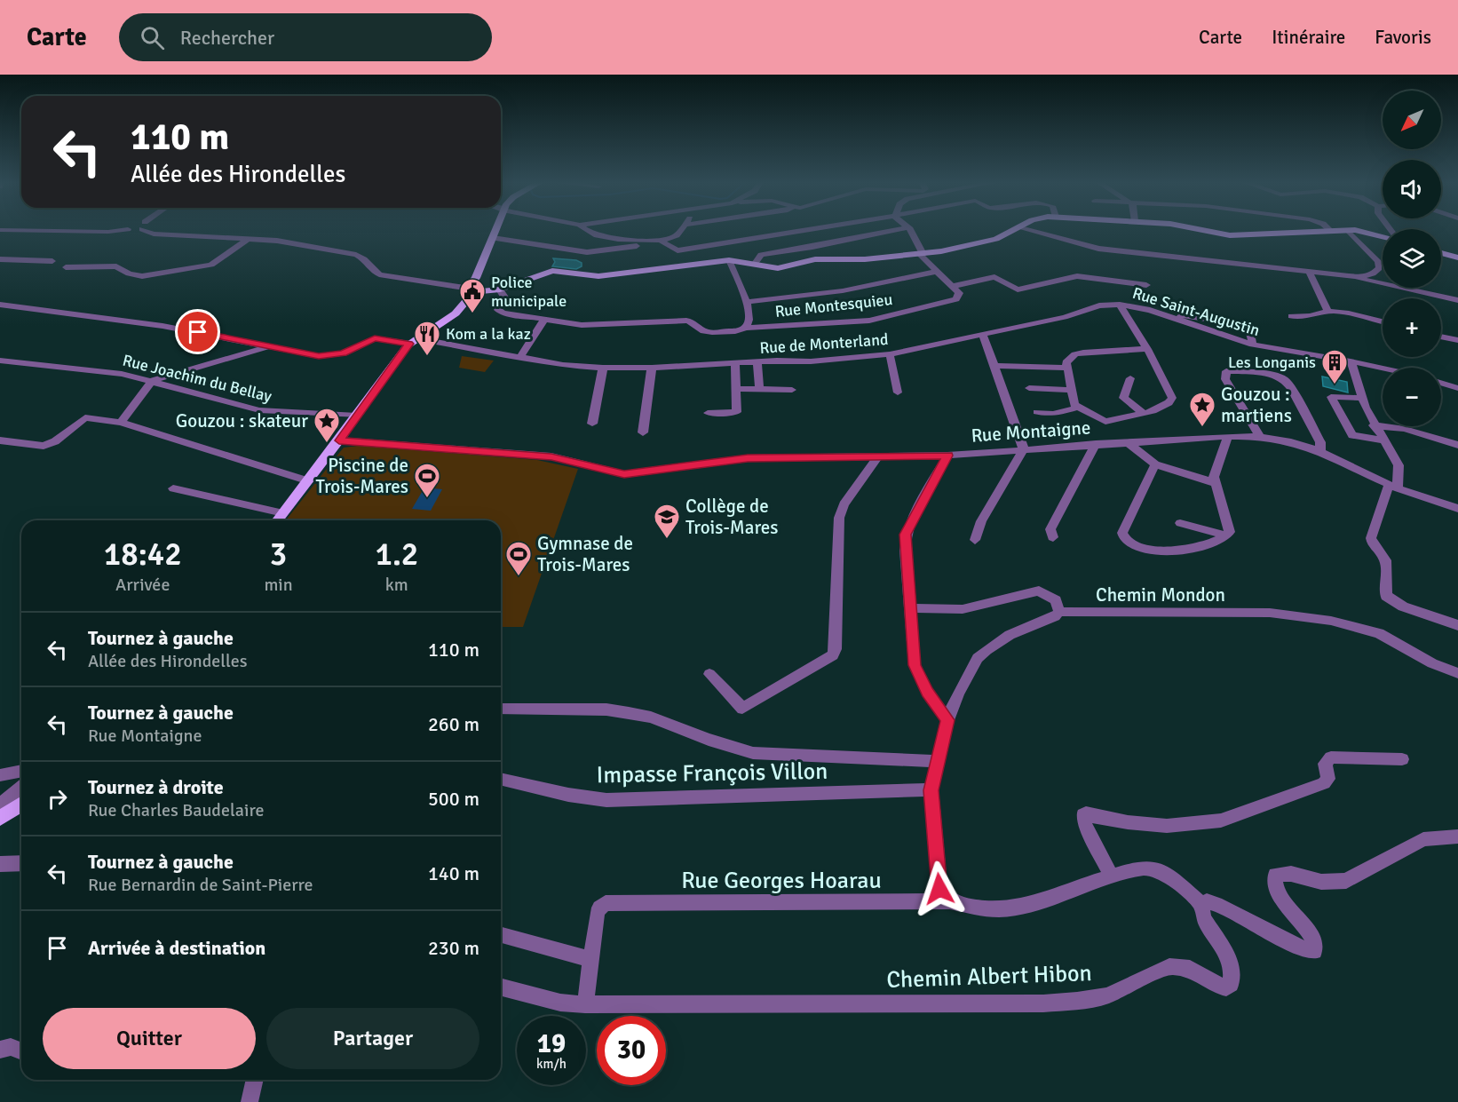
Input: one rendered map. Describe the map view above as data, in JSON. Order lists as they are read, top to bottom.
{
  "streets": {
    "street": [
      "Rue Montesquieu",
      "Rue Saint-Augustin",
      "Rue de Monterland",
      "Rue Joachim du Bellay",
      "Rue Montaigne",
      "Chemin Mondon",
      "Impasse François Villon",
      "Rue Georges Hoarau",
      "Chemin Albert Hibon"
    ]
  },
  "crossings": [
    ["Rue Saint-Augustin", "Rue de Monterland"],
    ["Chemin Mondon", "Impasse François Villon"],
    ["Chemin Mondon", "Rue Georges Hoarau"],
    ["Rue Georges Hoarau", "Chemin Albert Hibon"]
  ],
  "places": {
    "public building": ["Police municipale"],
    "restaurant": ["Kom a la kaz"],
    "building": ["Les Longanis"],
    "place": ["Gouzou : martiens", "Gouzou : skateur"],
    "sports": ["Piscine de Trois-Mares", "Gymnase de Trois-Mares"],
    "school or university": ["Collège de Trois-Mares"]
  },
  "north": "bottom left",
  "page": {
    "header": "Carte",
    "search": "Rechercher",
    "nav": ["Carte", "Itinéraire", "Favoris"],
    "map_buttons": ["+", "−"],
    "turn": ["110 m", "Allée des Hirondelles"],
    "eta": [
      "18:42",
      "Arrivée",
      "3",
      "min",
      "1.2",
      "km"
    ],
    "list": [
      {
        "name": "Tournez à gauche",
        "note": "Allée des Hirondelles",
        "value": "110 m"
      },
      {
        "name": "Tournez à gauche",
        "note": "Rue Montaigne",
        "value": "260 m"
      },
      {
        "name": "Tournez à droite",
        "note": "Rue Charles Baudelaire",
        "value": "500 m"
      },
      {
        "name": "Tournez à gauche",
        "note": "Rue Bernardin de Saint-Pierre",
        "value": "140 m"
      },
      {
        "name": "Arrivée à destination",
        "value": "230 m"
      }
    ],
    "buttons": ["Quitter", "Partager"],
    "speed": "19 km/h",
    "limit": "30"
  }
}
